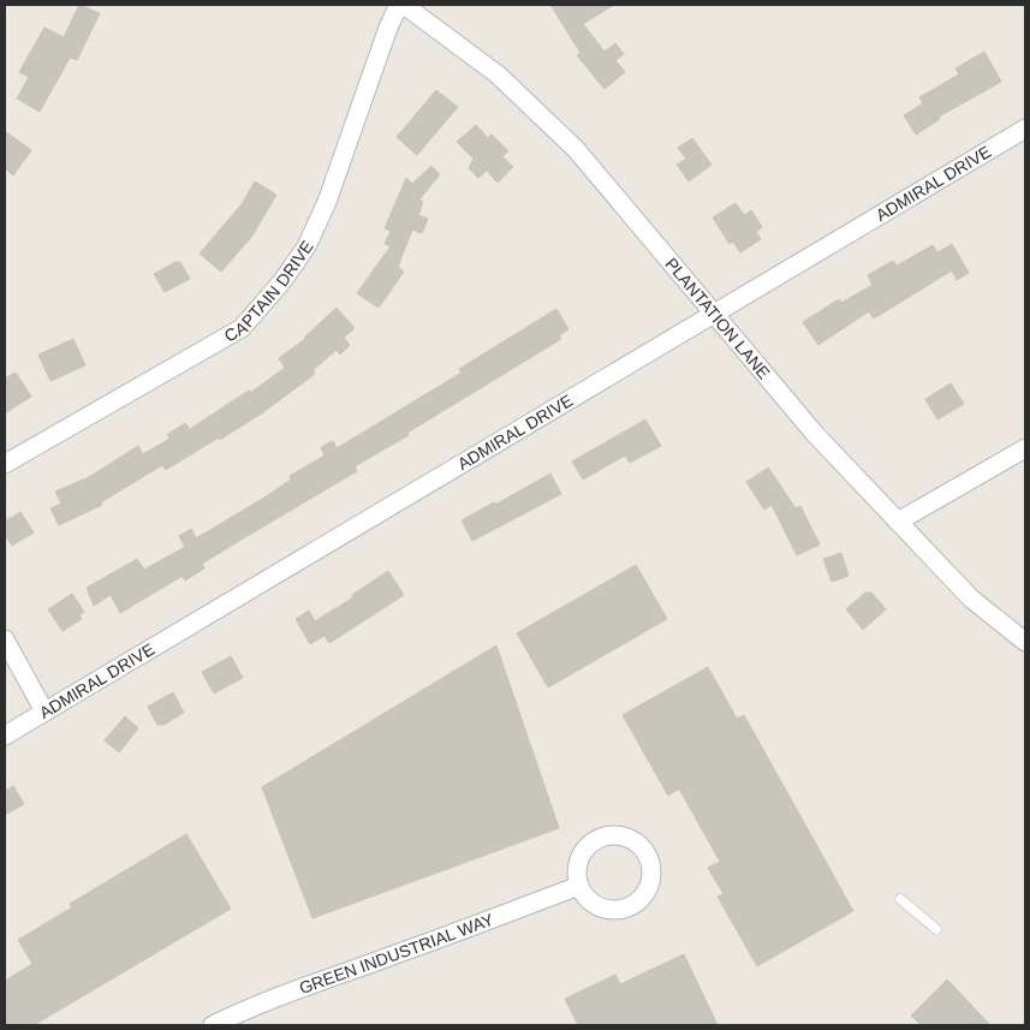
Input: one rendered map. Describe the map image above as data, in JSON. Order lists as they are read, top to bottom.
{
  "streets": {
    "street": [
      "ADMIRAL DRIVE",
      "CAPTAIN DRIVE",
      "PLANTATION LANE",
      "GREEN INDUSTRIAL WAY"
    ]
  },
  "crossings": [
    ["ADMIRAL DRIVE", "PLANTATION LANE"],
    ["CAPTAIN DRIVE", "PLANTATION LANE"]
  ]
}
